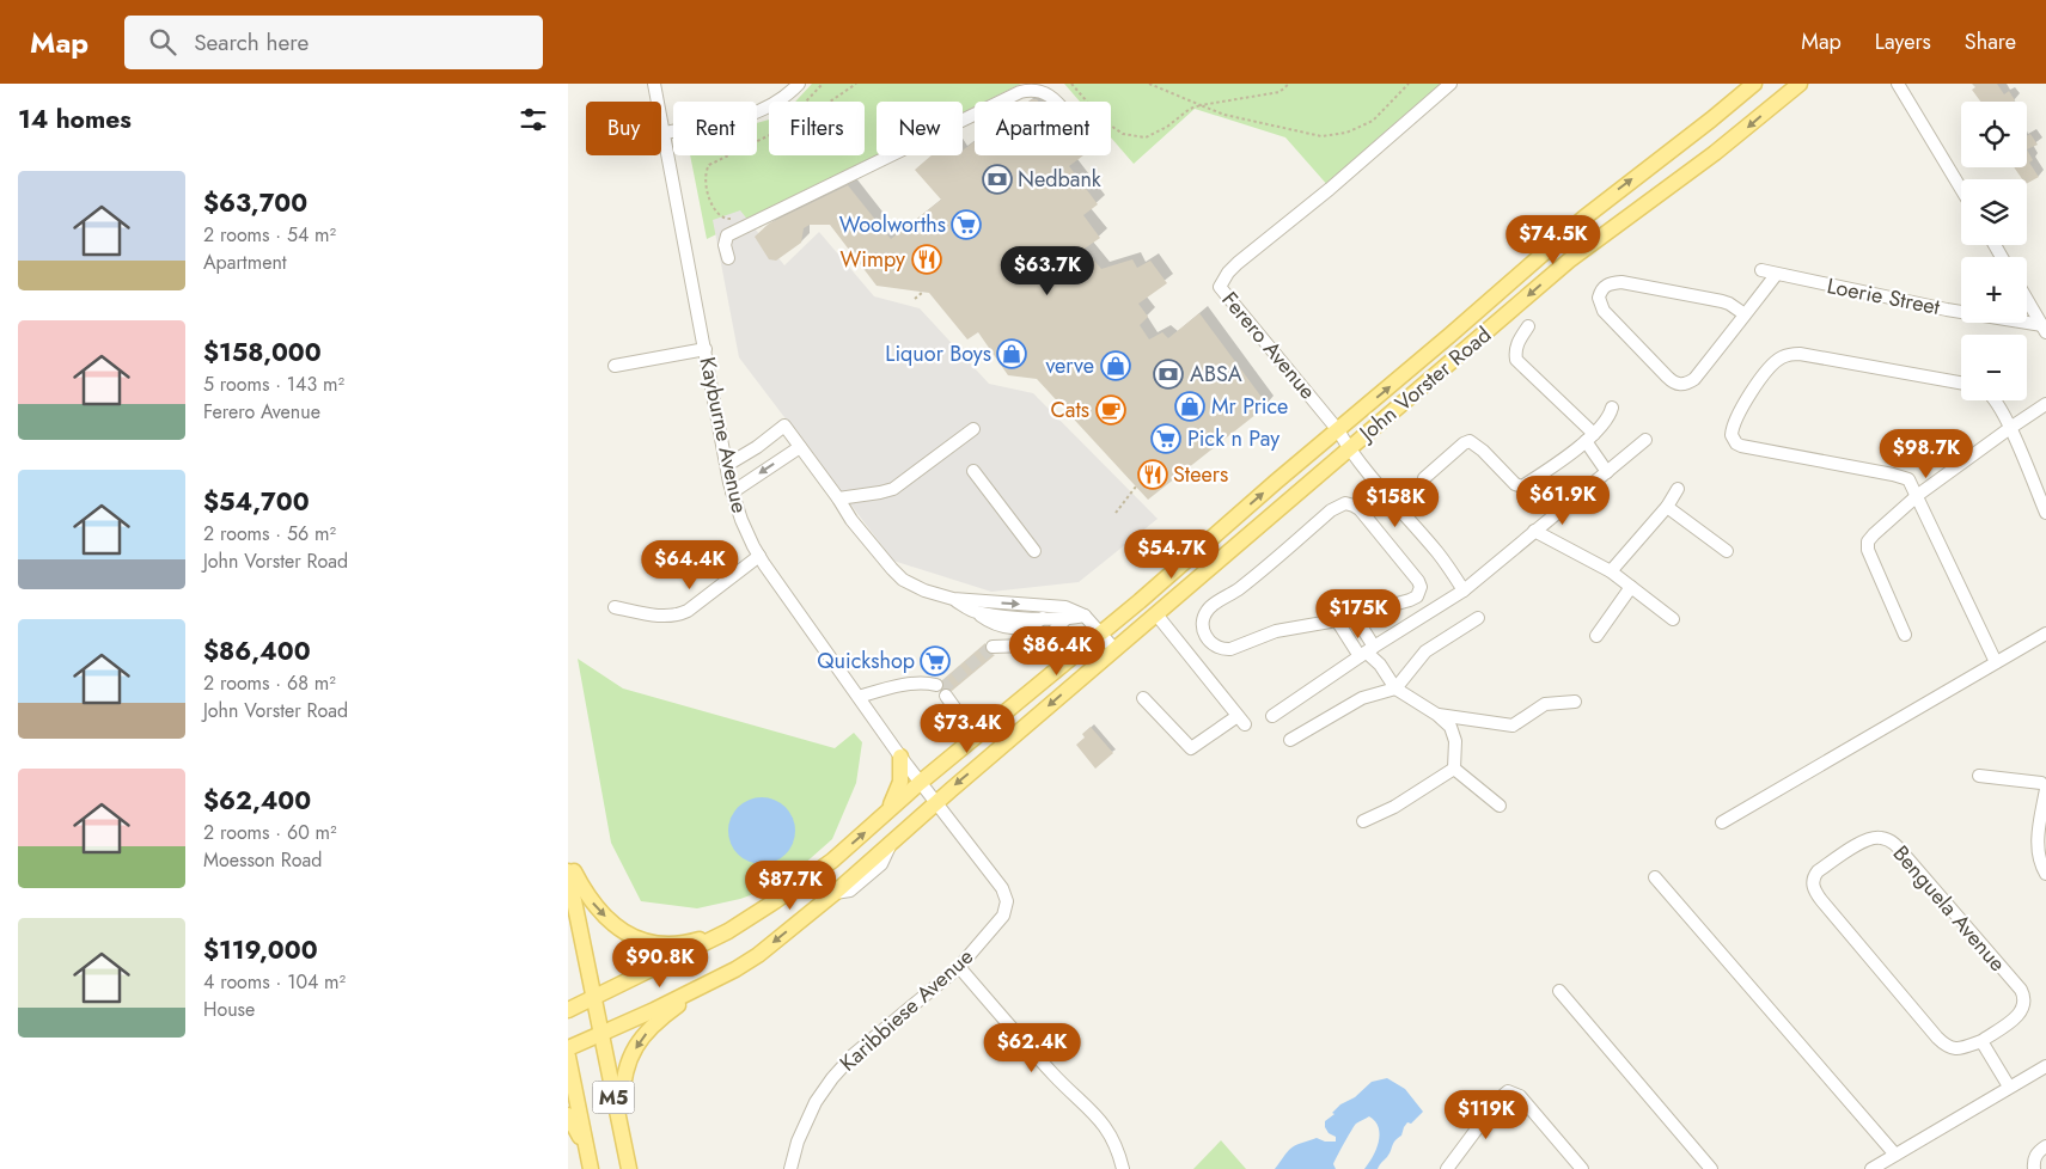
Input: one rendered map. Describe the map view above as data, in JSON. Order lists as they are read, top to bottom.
{
  "streets": {
    "main road": ["John Vorster Road", "M5"],
    "street": [
      "Loerie Street",
      "Ferero Avenue",
      "Kayburne Avenue",
      "Benguela Avenue",
      "Karibbiese Avenue"
    ]
  },
  "crossings": [
    ["Ferero Avenue", "John Vorster Road"],
    ["John Vorster Road", "Kayburne Avenue"],
    ["John Vorster Road", "Karibbiese Avenue"],
    ["John Vorster Road", "M5"],
    ["Kayburne Avenue", "Karibbiese Avenue"]
  ],
  "places": {
    "bank": ["Nedbank", "ABSA"],
    "supermarket": ["Woolworths", "Pick n Pay", "Quickshop"],
    "restaurant": ["Wimpy", "Steers"],
    "shop": ["Liquor Boys", "verve", "Mr Price"],
    "cafe": ["Cats"]
  },
  "page": {
    "header": "Map",
    "search": "Search here",
    "nav": ["Map", "Layers", "Share"],
    "heading": "14 homes",
    "map_buttons": ["+", "−"],
    "chip": [
      "Buy",
      "Rent",
      "Filters",
      "New",
      "Apartment"
    ],
    "list": [
      {
        "name": "$63,700",
        "note": "2 rooms · 54 m² · Apartment"
      },
      {
        "name": "$158,000",
        "note": "5 rooms · 143 m² · Ferero Avenue"
      },
      {
        "name": "$54,700",
        "note": "2 rooms · 56 m² · John Vorster Road"
      },
      {
        "name": "$86,400",
        "note": "2 rooms · 68 m² · John Vorster Road"
      },
      {
        "name": "$62,400",
        "note": "2 rooms · 60 m² · Moesson Road"
      },
      {
        "name": "$119,000",
        "note": "4 rooms · 104 m² · House"
      }
    ],
    "price": [
      "$74.5K",
      "$63.7K",
      "$98.7K",
      "$61.9K",
      "$158K",
      "$54.7K",
      "$64.4K",
      "$175K",
      "$86.4K",
      "$73.4K",
      "$87.7K",
      "$90.8K",
      "$62.4K",
      "$119K"
    ]
  }
}
